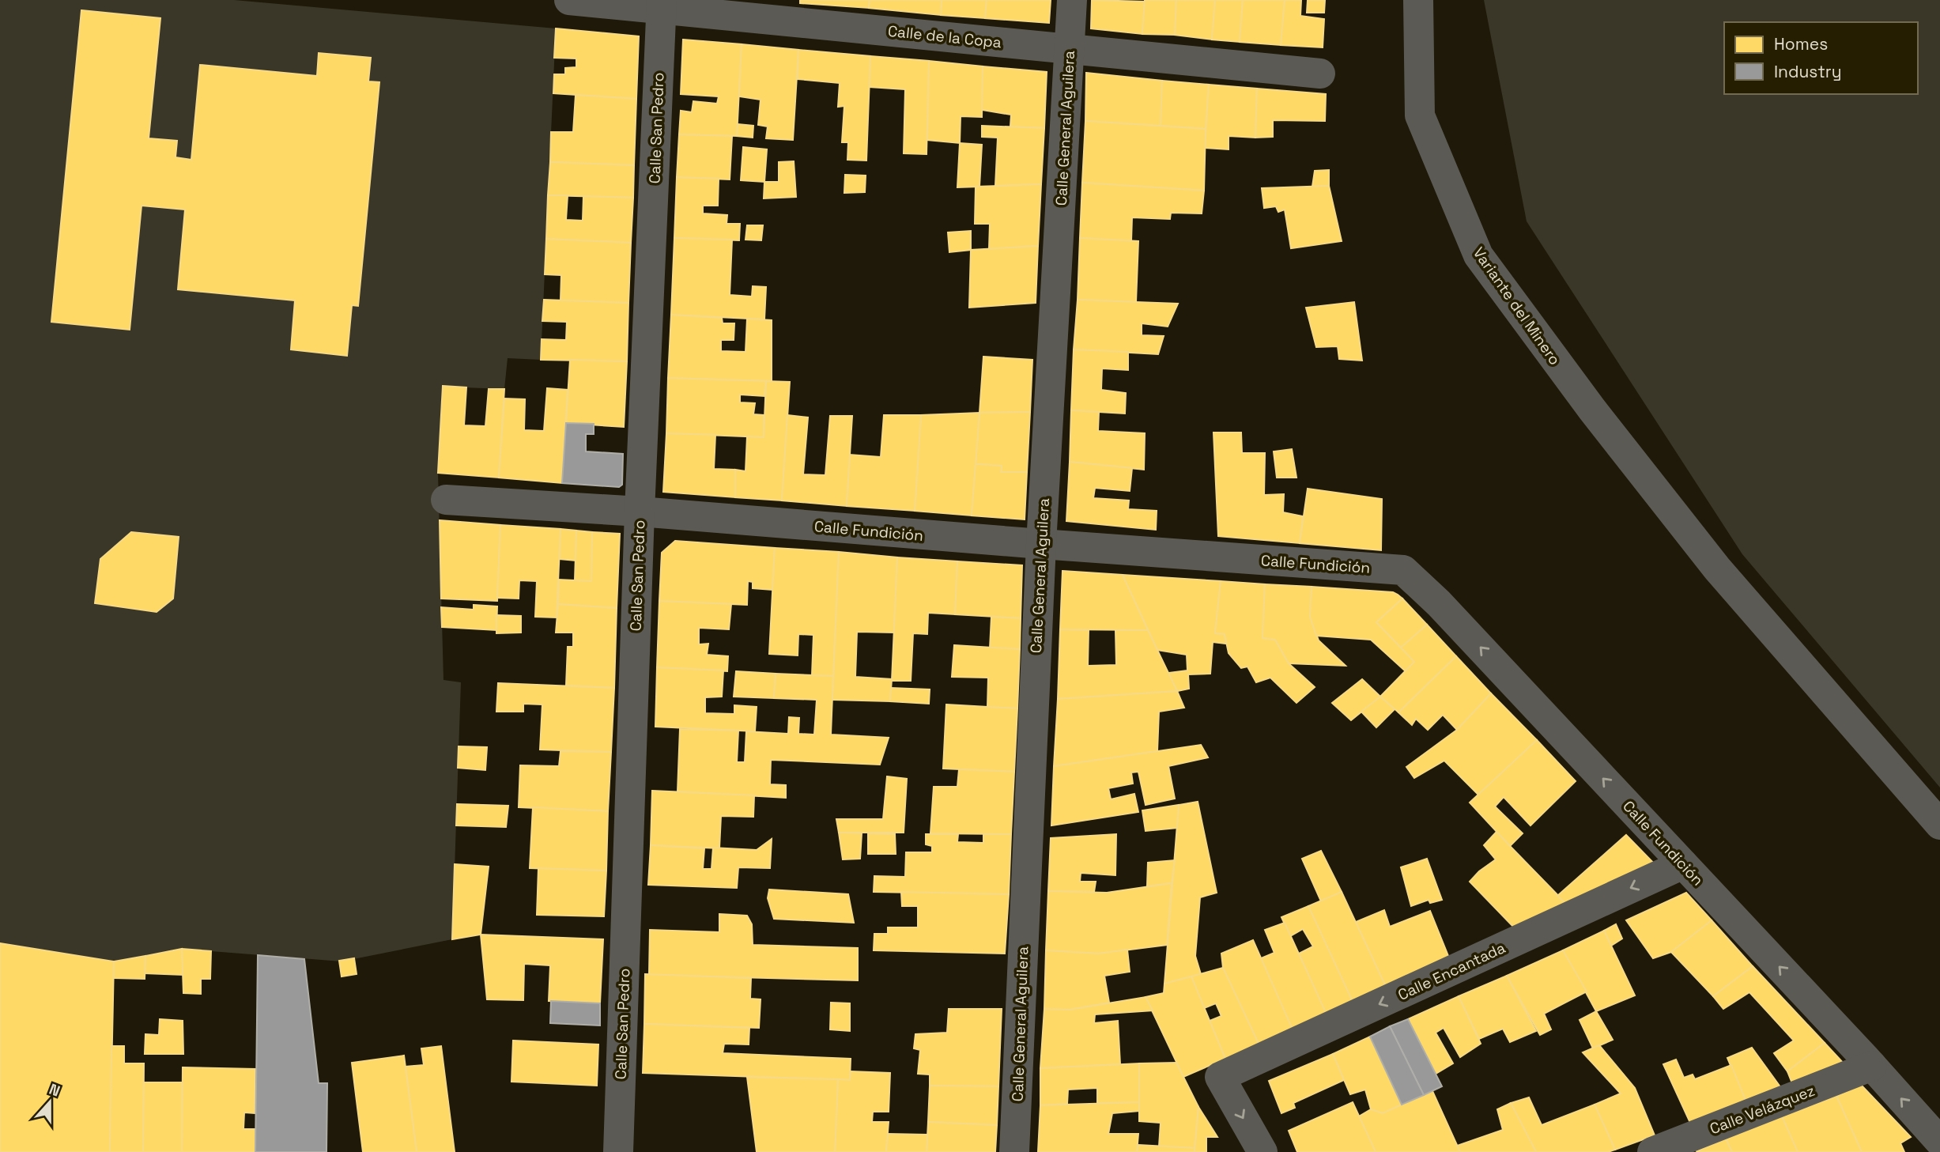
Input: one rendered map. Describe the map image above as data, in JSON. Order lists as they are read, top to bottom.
{
  "streets": {
    "street": [
      "Calle de la Copa",
      "Calle San Pedro",
      "Calle General Aguilera",
      "Variante del Minero",
      "Calle Fundición",
      "Calle Encantada",
      "Calle Velázquez"
    ]
  },
  "crossings": [
    ["Calle de la Copa", "Calle San Pedro"],
    ["Calle de la Copa", "Calle General Aguilera"],
    ["Calle San Pedro", "Calle Fundición"],
    ["Calle General Aguilera", "Calle Fundición"],
    ["Calle Fundición", "Calle Encantada"],
    ["Calle Fundición", "Calle Velázquez"]
  ],
  "one_way": ["Calle Fundición", "Calle Encantada"],
  "legend": ["Homes", "Industry"],
  "north": "top"
}
